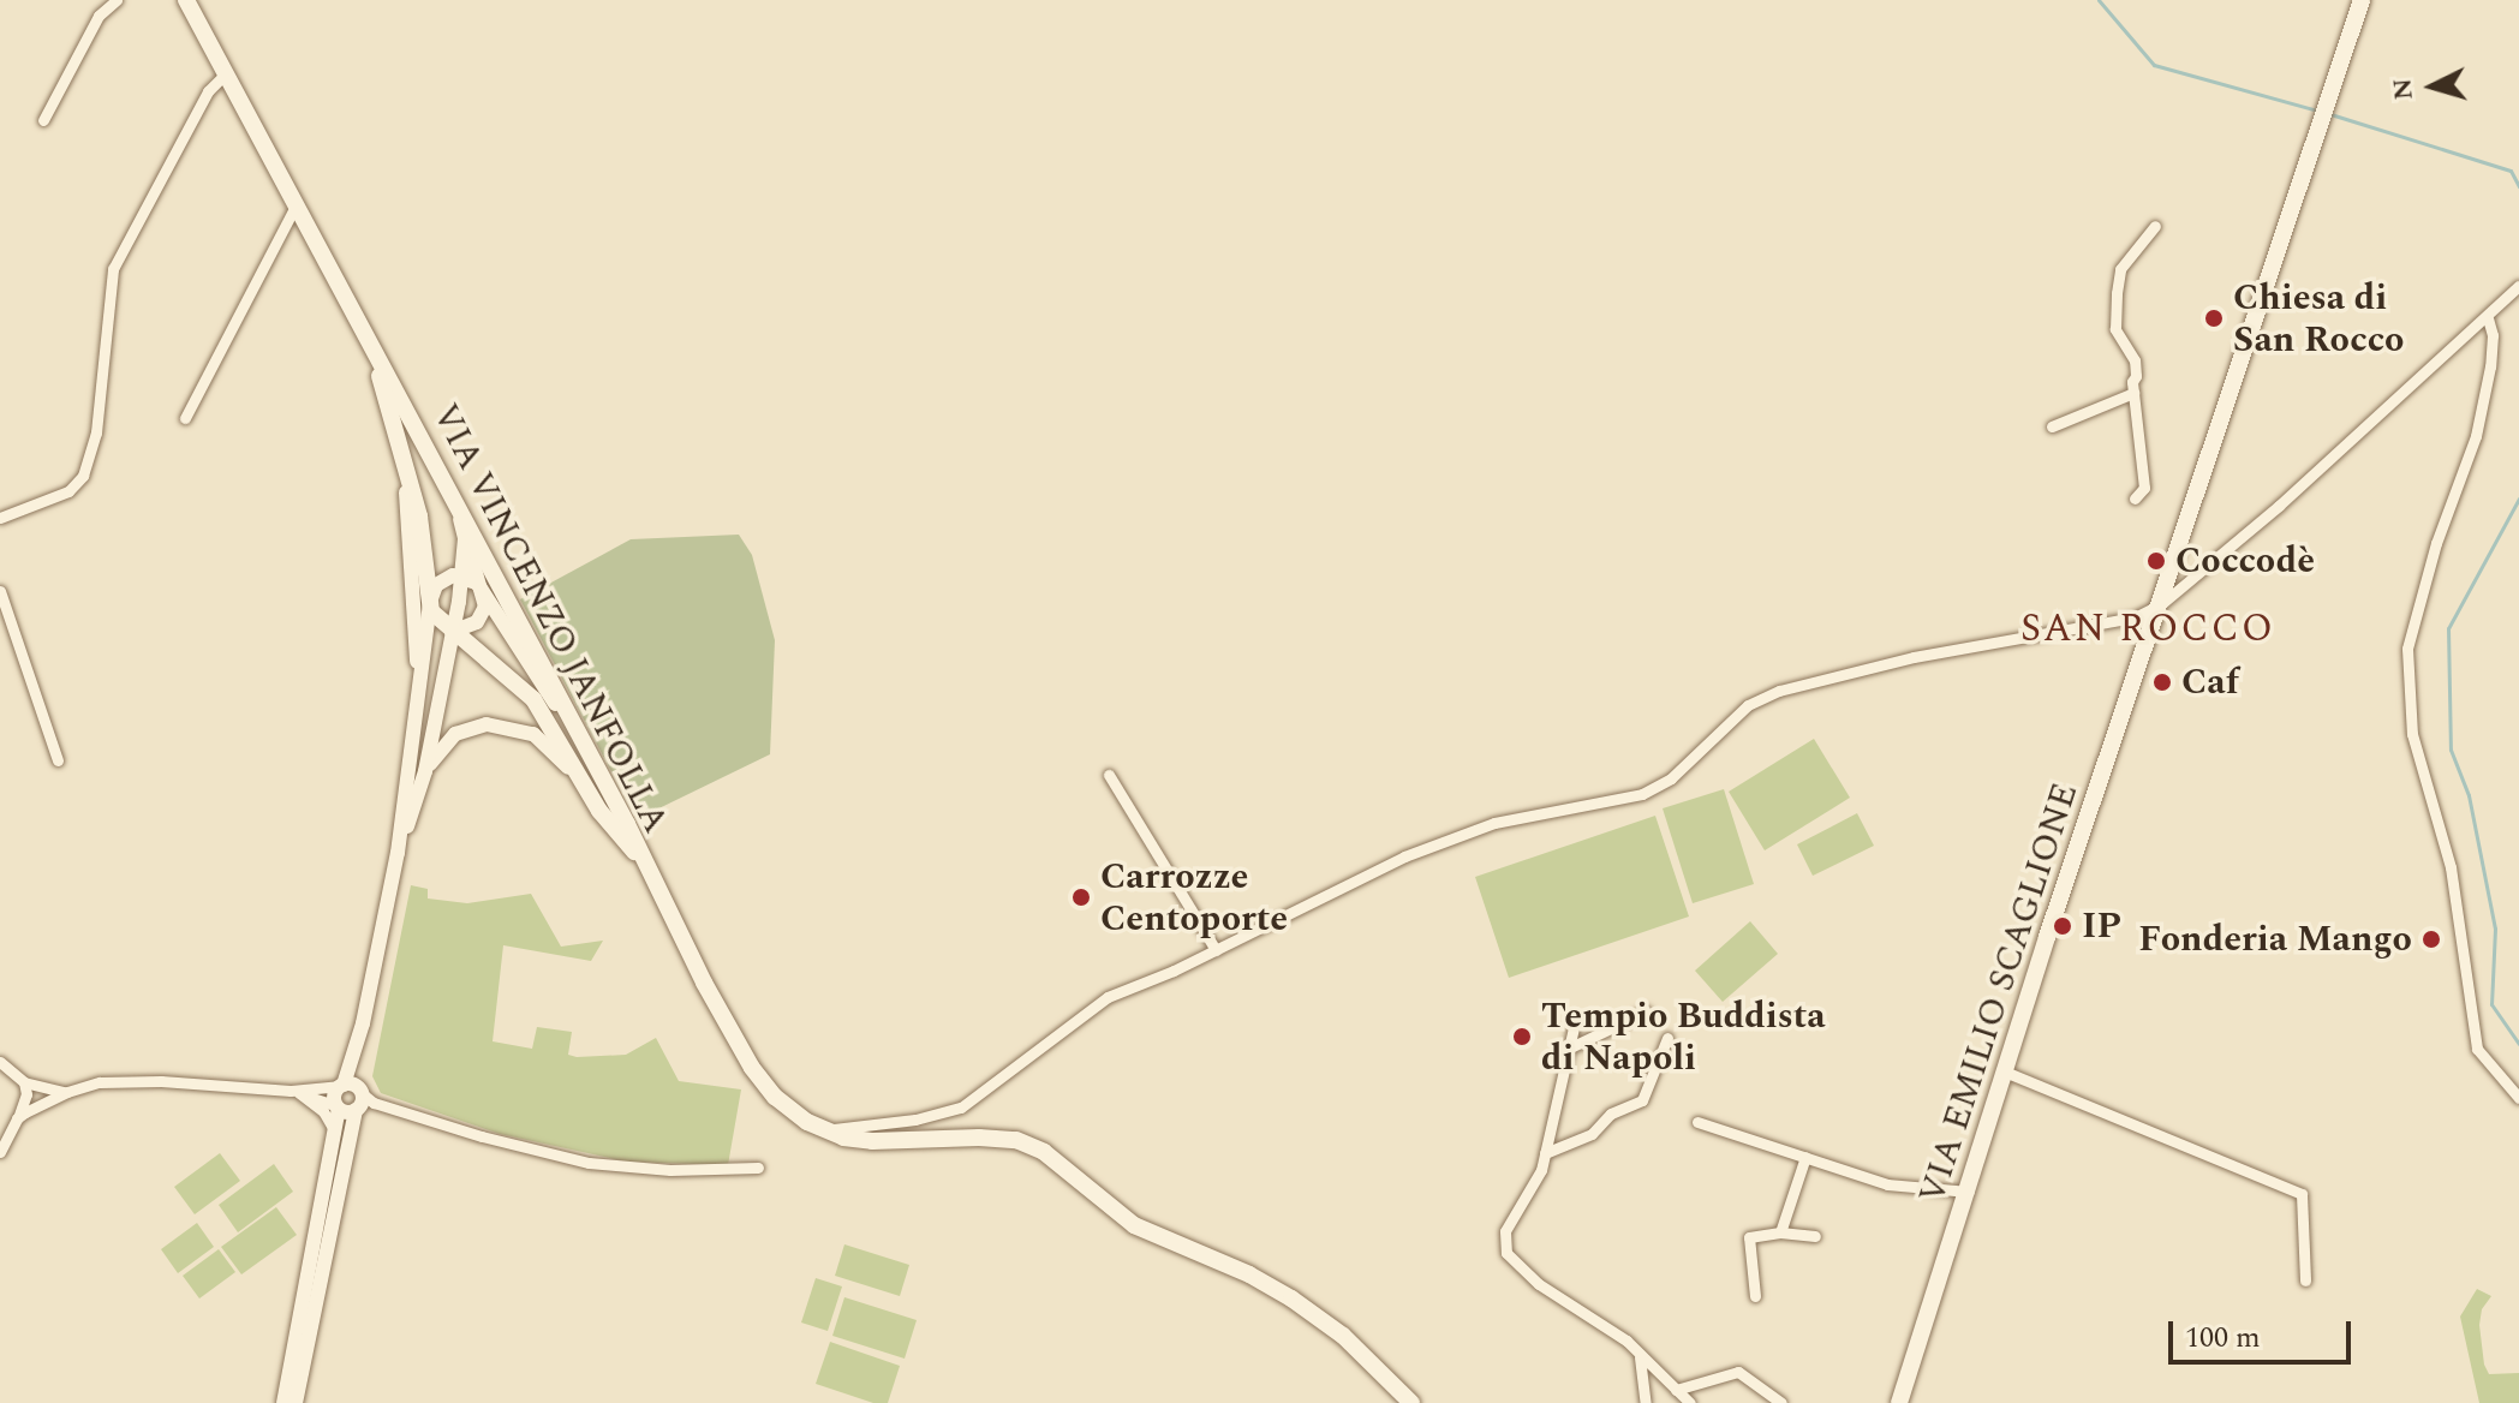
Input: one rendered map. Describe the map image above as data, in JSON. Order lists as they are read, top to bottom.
{
  "streets": {
    "main road": ["VIA VINCENZO JANFOLLA", "VIA EMILIO SCAGLIONE"]
  },
  "districts": ["SAN ROCCO"],
  "places": [
    "Chiesa di San Rocco",
    "Coccodè",
    "Caf",
    "Carrozze Centoporte",
    "IP",
    "Fonderia Mango",
    "Tempio Buddista di Napoli"
  ],
  "scale_bar": "100 m",
  "north": "left"
}
